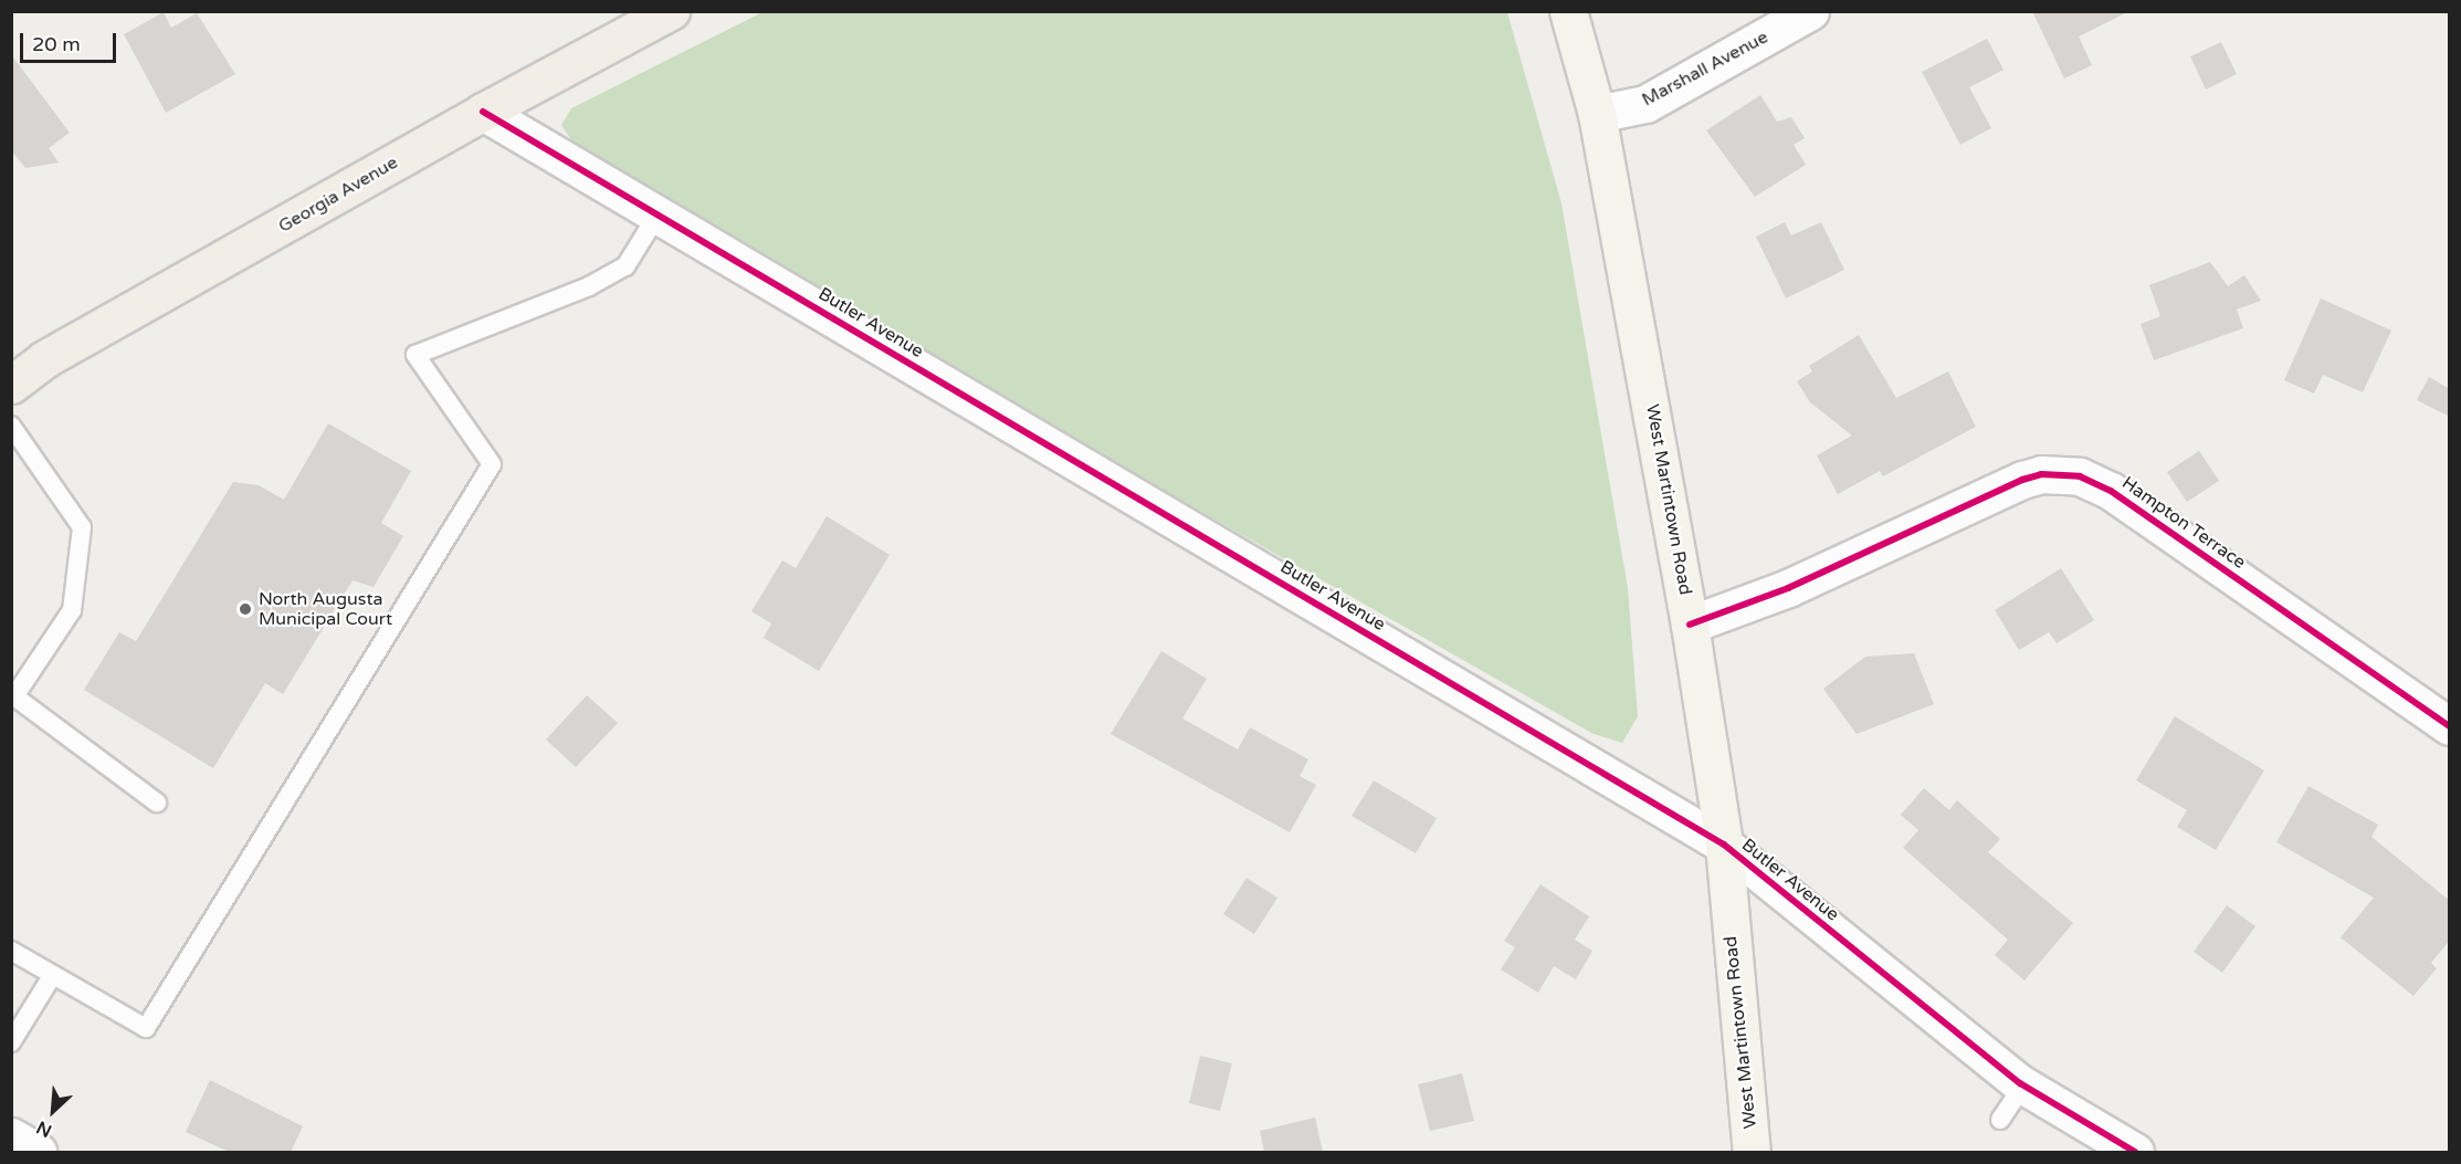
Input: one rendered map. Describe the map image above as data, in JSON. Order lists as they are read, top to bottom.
{
  "streets": {
    "main road": ["Georgia Avenue", "West Martintown Road"],
    "street": ["Marshall Avenue", "Butler Avenue", "Hampton Terrace"]
  },
  "crossings": [
    ["Marshall Avenue", "West Martintown Road"],
    ["Georgia Avenue", "Butler Avenue"],
    ["Butler Avenue", "West Martintown Road"],
    ["West Martintown Road", "Hampton Terrace"]
  ],
  "places": ["North Augusta Municipal Court"],
  "scale_bar": "20 m",
  "north": "bottom left"
}
